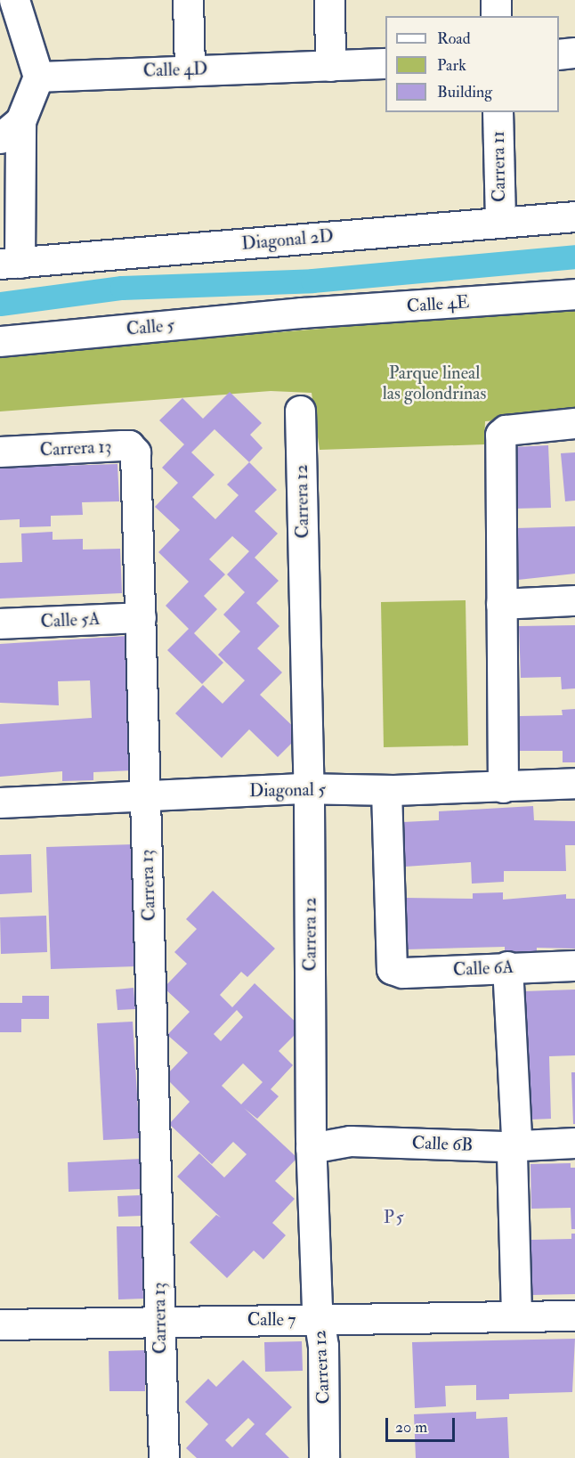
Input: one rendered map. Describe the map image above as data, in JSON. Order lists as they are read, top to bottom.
{
  "streets": {
    "street": [
      "Calle 4D",
      "Carrera 11",
      "Diagonal 2D",
      "Calle 4E",
      "Calle 5",
      "Carrera 13",
      "Carrera 12",
      "Calle 5A",
      "Diagonal 5",
      "Calle 6A",
      "Calle 6B",
      "Calle 7"
    ]
  },
  "crossings": [
    ["Carrera 11", "Diagonal 2D"],
    ["Calle 4E", "Calle 5"],
    ["Carrera 13", "Calle 5A"],
    ["Carrera 13", "Diagonal 5"],
    ["Carrera 13", "Calle 7"],
    ["Carrera 12", "Diagonal 5"],
    ["Carrera 12", "Calle 6B"],
    ["Carrera 12", "Calle 7"],
    ["Diagonal 5", "Calle 6A"]
  ],
  "districts": ["P5"],
  "parks": ["Parque lineal las golondrinas"],
  "legend": ["Road", "Park", "Building"],
  "scale_bar": "20 m"
}
